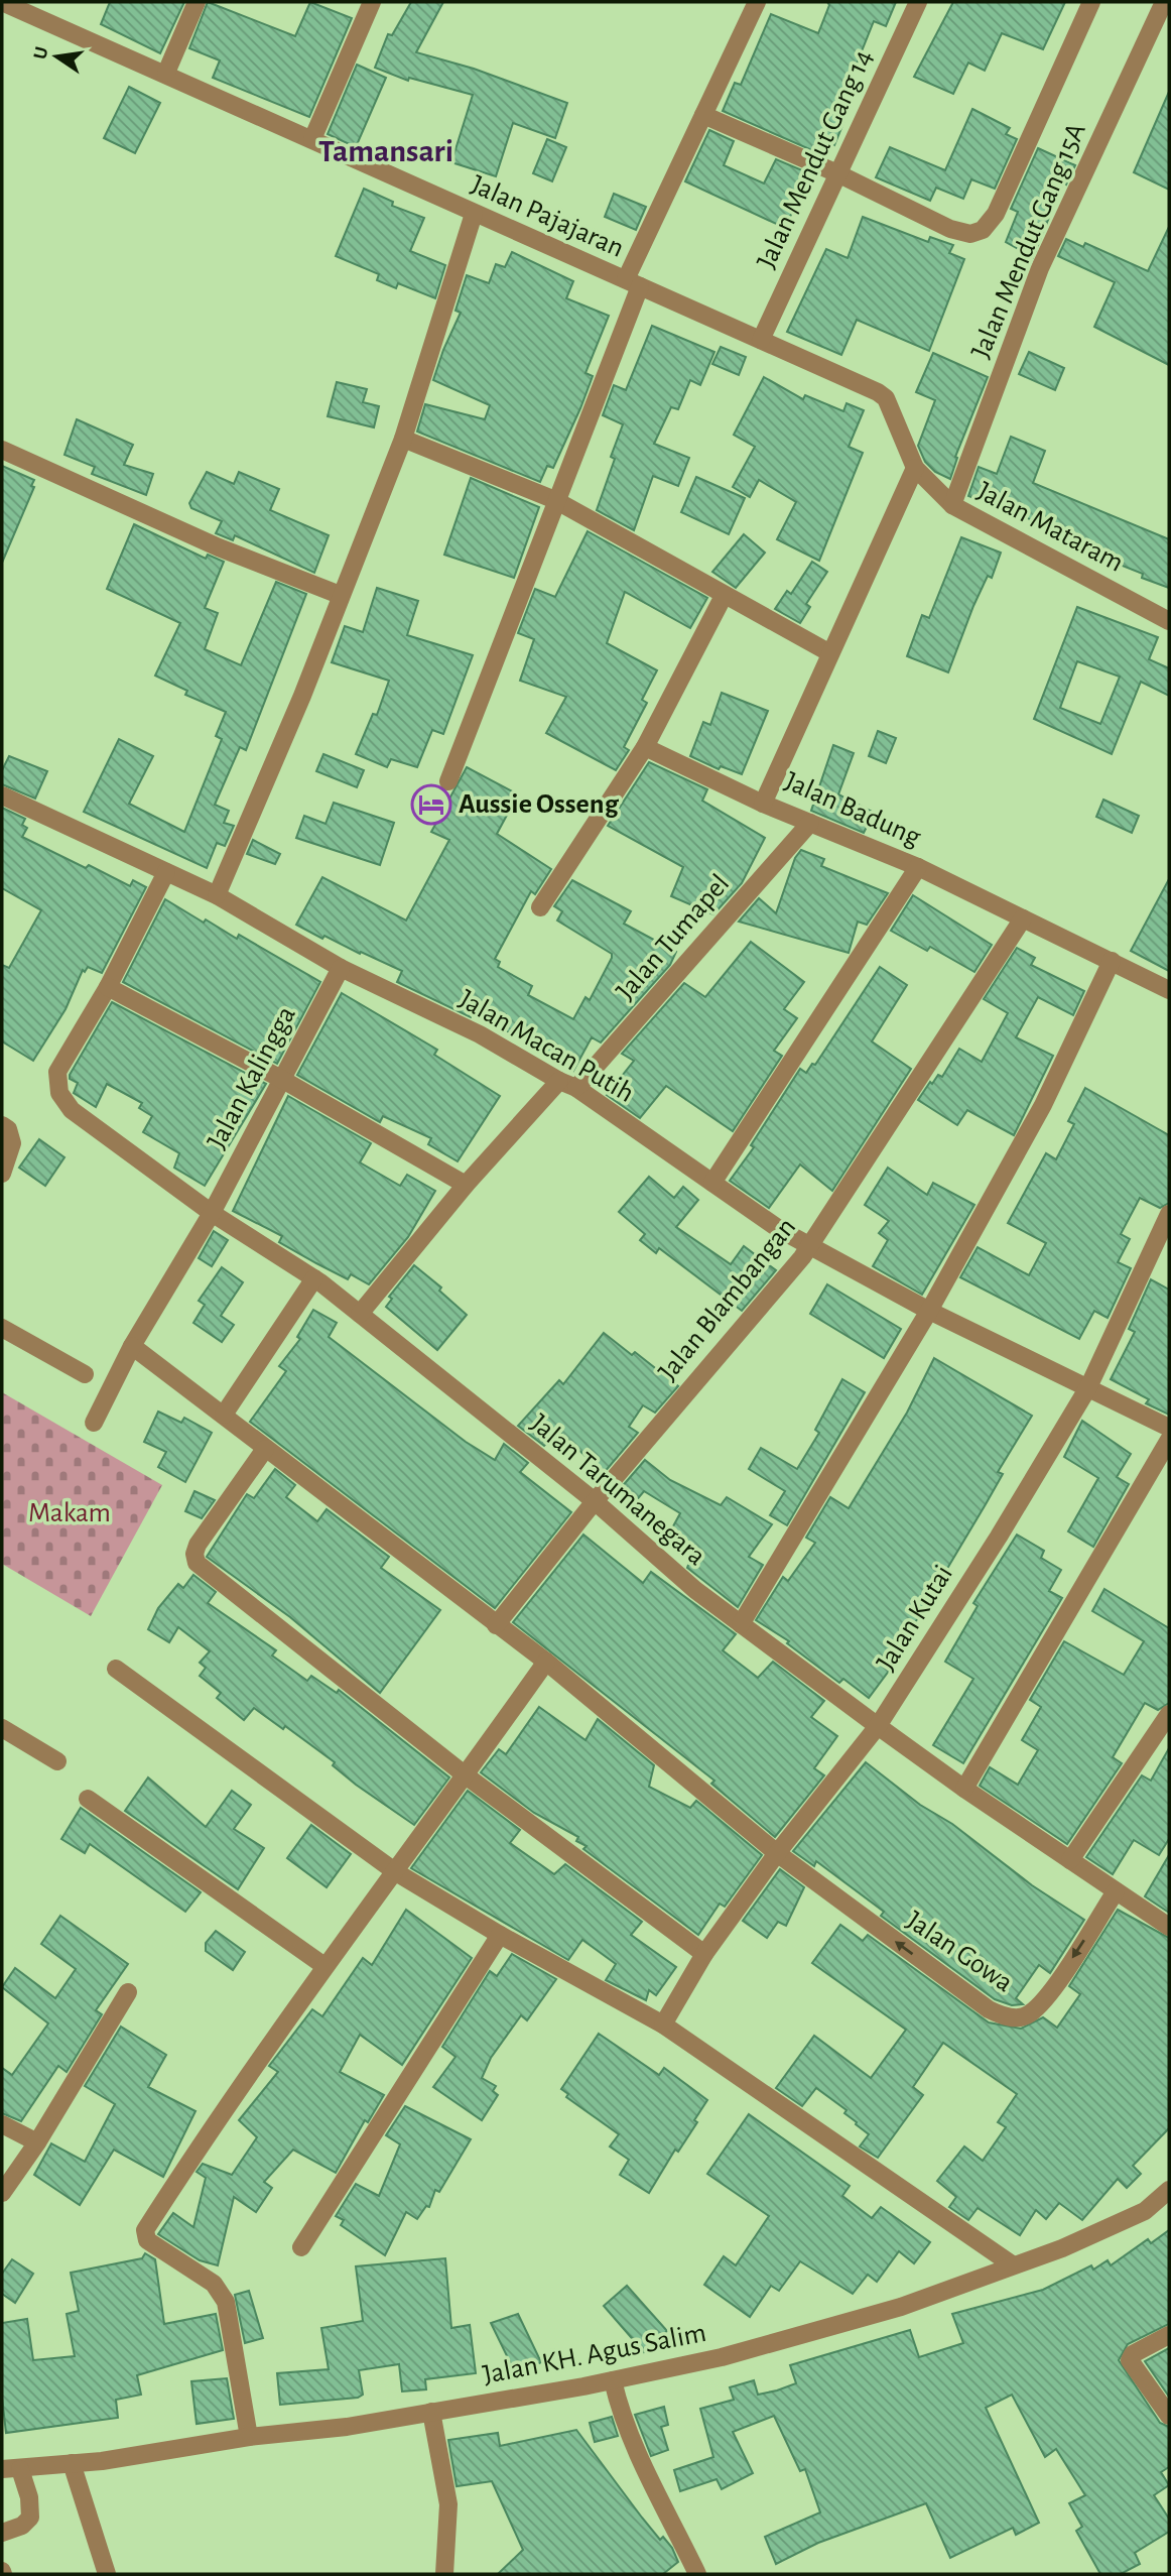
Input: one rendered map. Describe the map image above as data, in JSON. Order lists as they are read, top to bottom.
{
  "streets": {
    "street": [
      "Jalan Mendut Gang 14",
      "Jalan Pajajaran",
      "Jalan Mendut Gang 15A",
      "Jalan Mataram",
      "Jalan Badung",
      "Jalan Tumapel",
      "Jalan Macan Putih",
      "Jalan Kalingga",
      "Jalan Blambangan",
      "Jalan Tarumanegara",
      "Jalan Kutai",
      "Jalan Gowa",
      "Jalan KH. Agus Salim"
    ]
  },
  "crossings": [
    ["Jalan Mendut Gang 14", "Jalan Pajajaran"],
    ["Jalan Pajajaran", "Jalan Mataram"],
    ["Jalan Pajajaran", "Jalan Badung"],
    ["Jalan Mendut Gang 15A", "Jalan Mataram"],
    ["Jalan Mataram", "Jalan Badung"],
    ["Jalan Badung", "Jalan Tumapel"],
    ["Jalan Badung", "Jalan Blambangan"],
    ["Jalan Tumapel", "Jalan Macan Putih"],
    ["Jalan Macan Putih", "Jalan Kalingga"],
    ["Jalan Macan Putih", "Jalan Blambangan"],
    ["Jalan Macan Putih", "Jalan Kutai"],
    ["Jalan Kalingga", "Jalan Tarumanegara"],
    ["Jalan Kalingga", "Jalan Gowa"],
    ["Jalan Blambangan", "Jalan Tarumanegara"],
    ["Jalan Blambangan", "Jalan Gowa"],
    ["Jalan Tarumanegara", "Jalan Kutai"],
    ["Jalan Tarumanegara", "Jalan Gowa"],
    ["Jalan Kutai", "Jalan Gowa"]
  ],
  "districts": ["Tamansari"],
  "parks": ["Makam"],
  "places": {
    "hotel": ["Aussie Osseng"]
  },
  "north": "left"
}
